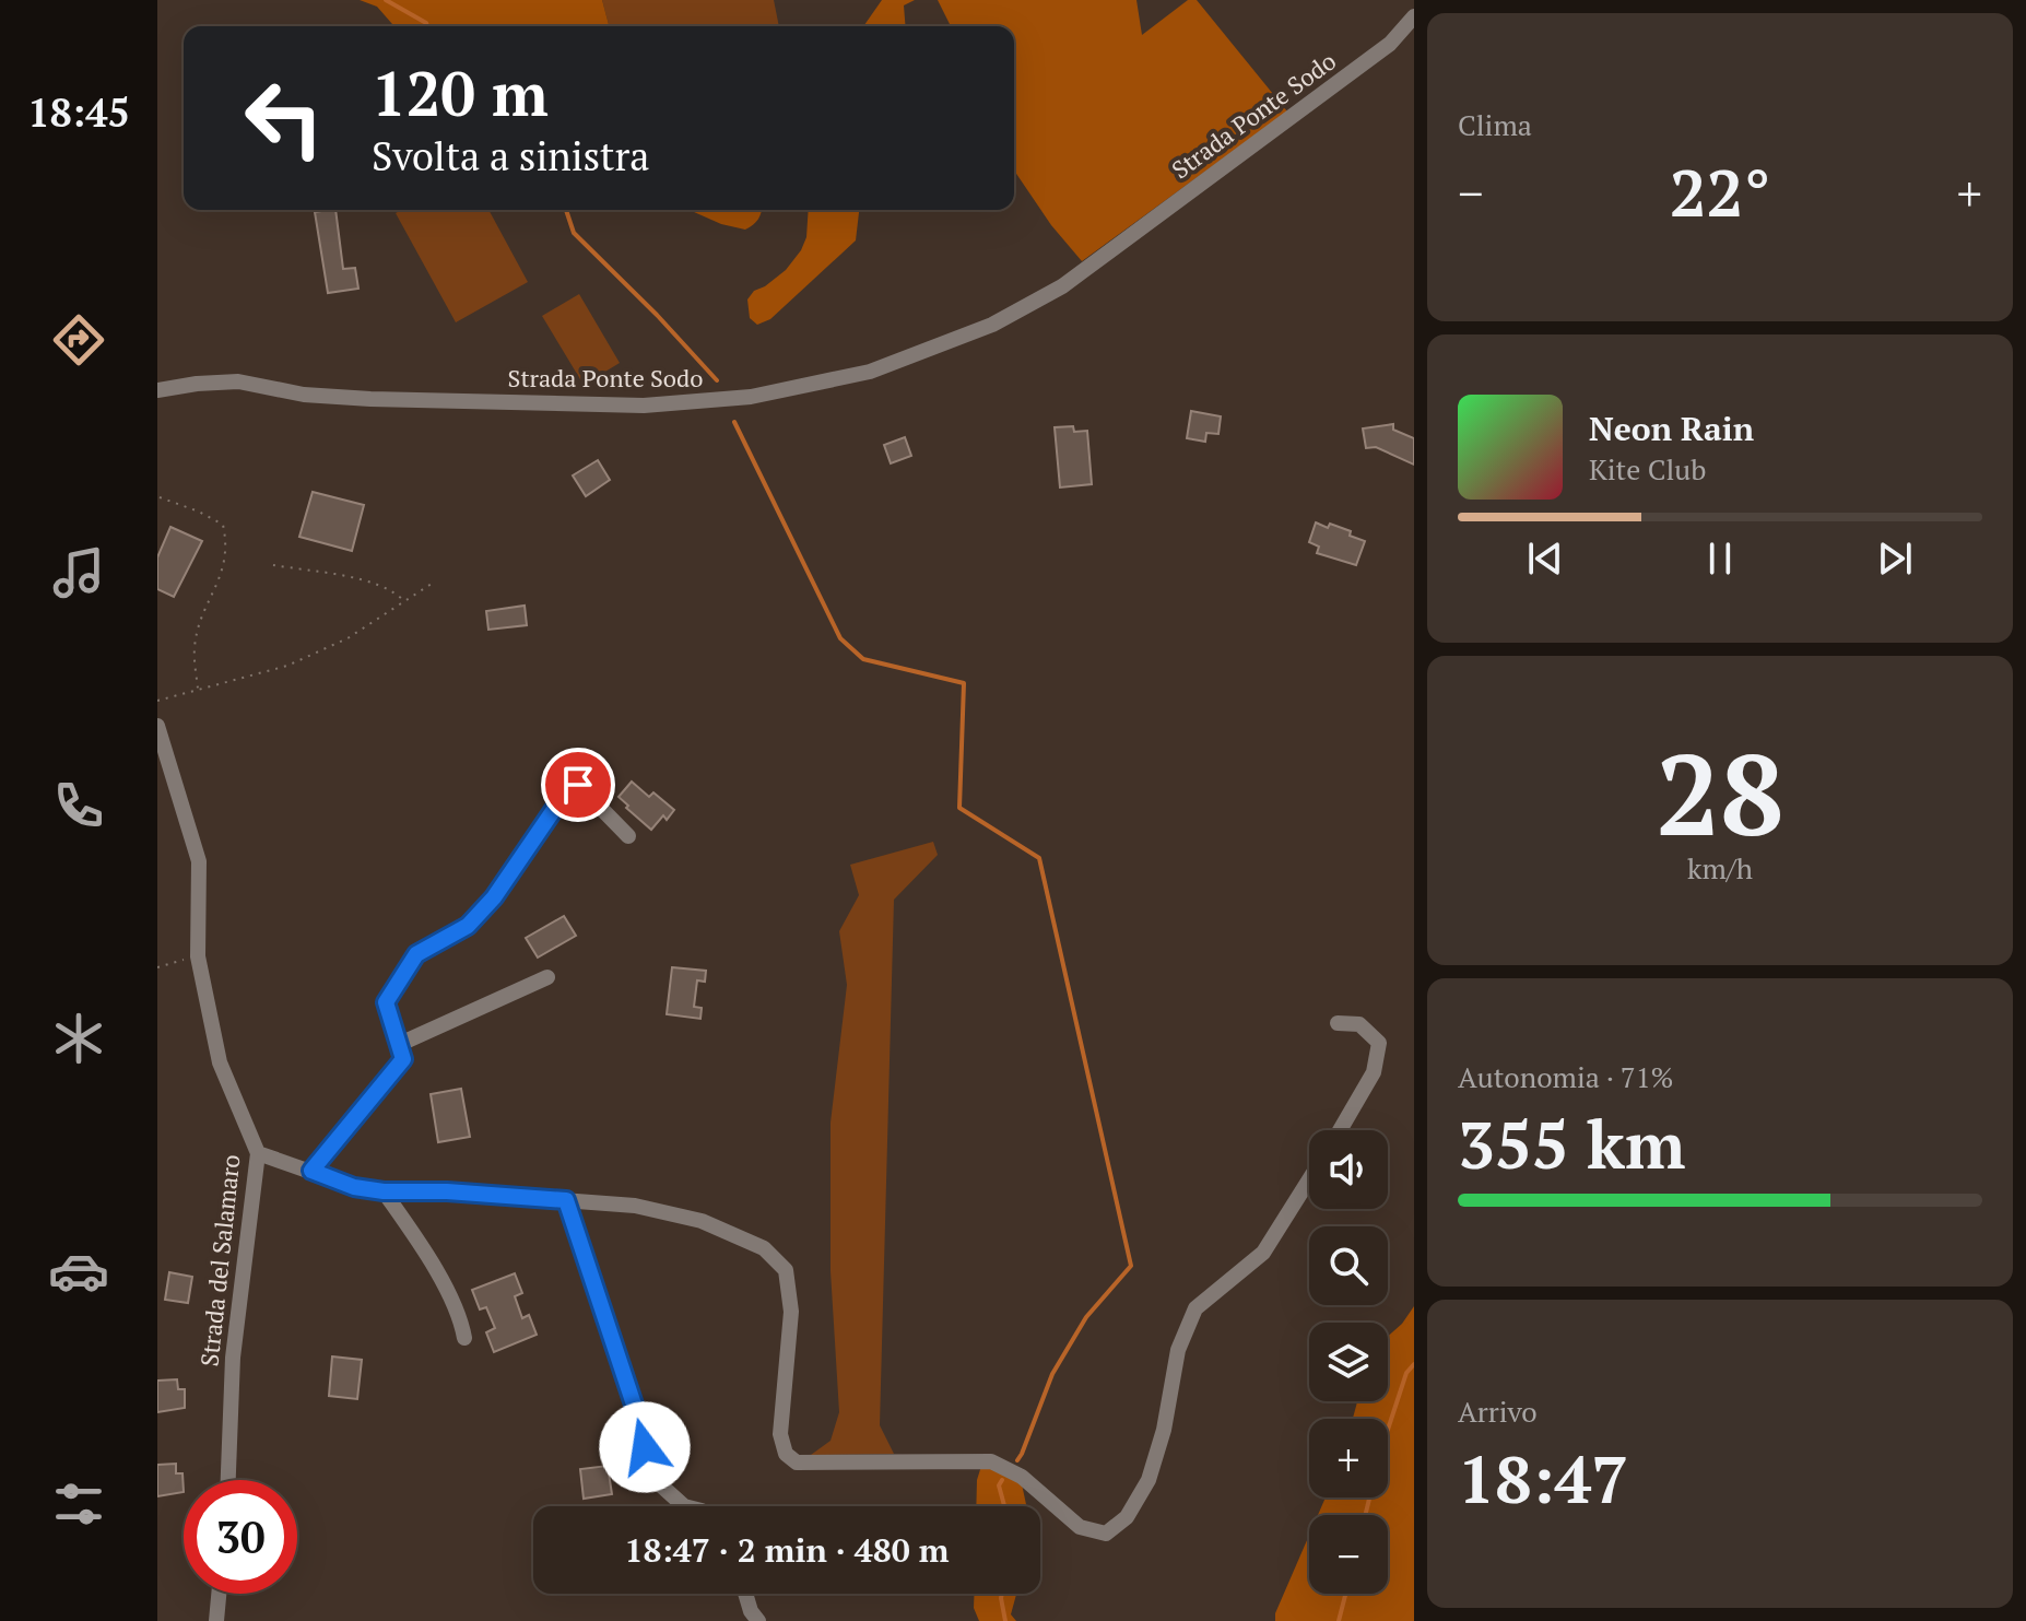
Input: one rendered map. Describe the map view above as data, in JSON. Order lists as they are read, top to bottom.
{
  "streets": {
    "street": ["Strada Ponte Sodo", "Strada del Salamaro"]
  },
  "page": {
    "tabs": "18:45",
    "tile": [
      "Clima",
      ["28", "km/h"],
      ["Autonomia · 71%", "355 km"],
      ["Arrivo", "18:47"]
    ],
    "turn": ["120 m", "Svolta a sinistra"],
    "heat": ["−", "22°", "+"],
    "song": ["Neon Rain", "Kite Club"],
    "map_buttons": ["+", "−"],
    "limit": "30",
    "trip": "18:47 · 2 min · 480 m"
  }
}
